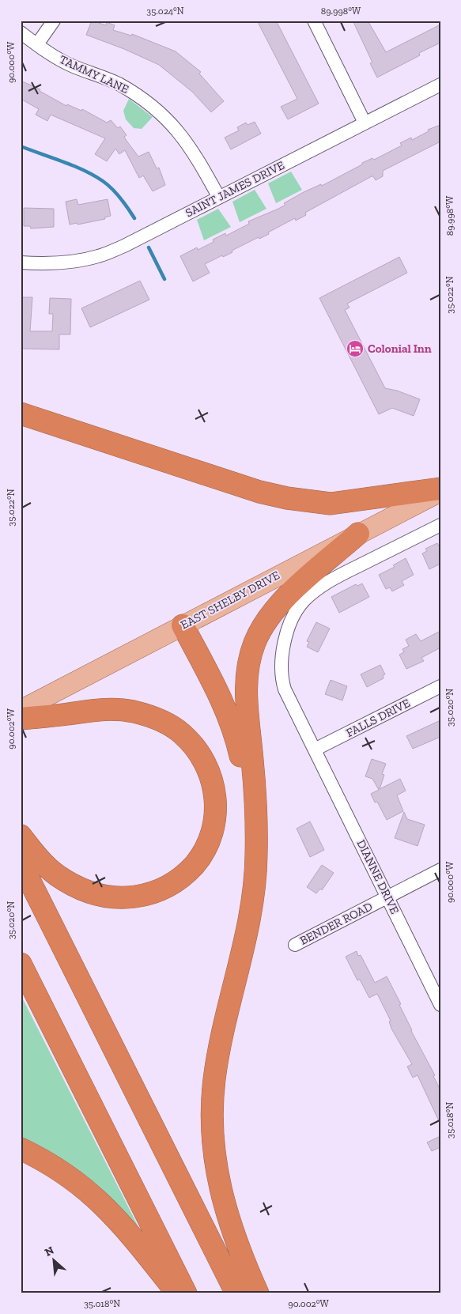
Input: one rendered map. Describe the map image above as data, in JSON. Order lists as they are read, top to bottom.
{
  "streets": {
    "main road": ["EAST SHELBY DRIVE"],
    "street": [
      "TAMMY LANE",
      "SAINT JAMES DRIVE",
      "FALLS DRIVE",
      "DIANNE DRIVE",
      "BENDER ROAD"
    ]
  },
  "crossings": [
    ["TAMMY LANE", "SAINT JAMES DRIVE"],
    ["FALLS DRIVE", "DIANNE DRIVE"],
    ["DIANNE DRIVE", "BENDER ROAD"]
  ],
  "places": {
    "hotel": ["Colonial Inn"]
  },
  "north": "top left",
  "coordinates": [
    "35.024°N",
    "89.998°W",
    "90.000°W",
    "35.022°N",
    "35.020°N",
    "90.002°W",
    "35.018°N"
  ]
}
